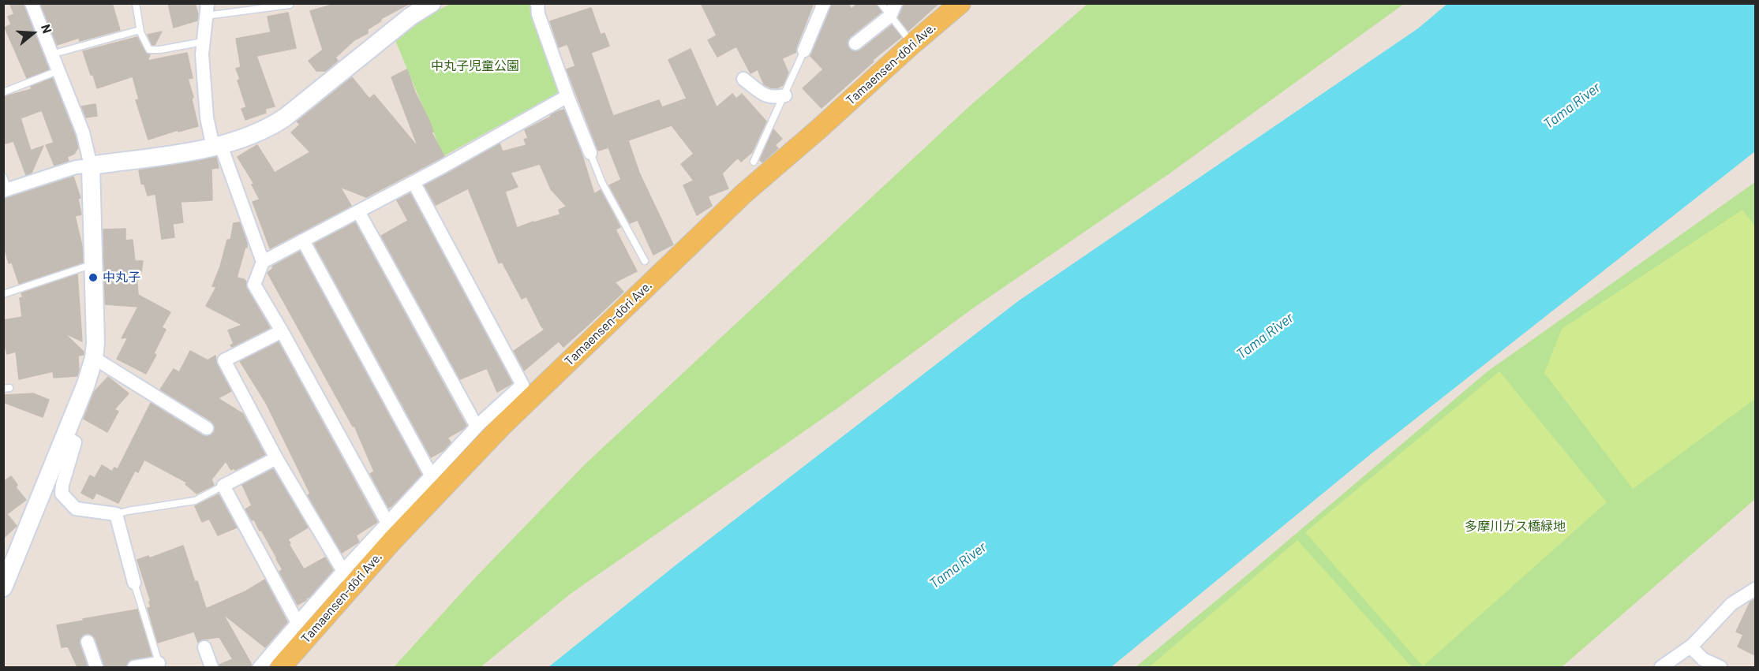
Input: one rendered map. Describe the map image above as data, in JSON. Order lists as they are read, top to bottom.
{
  "streets": {
    "main road": ["Tamaensen-dōri Ave."]
  },
  "water": ["Tama River"],
  "parks": ["中丸子児童公園", "多摩川ガス橋緑地"],
  "places": ["中丸子"],
  "north": "right"
}
